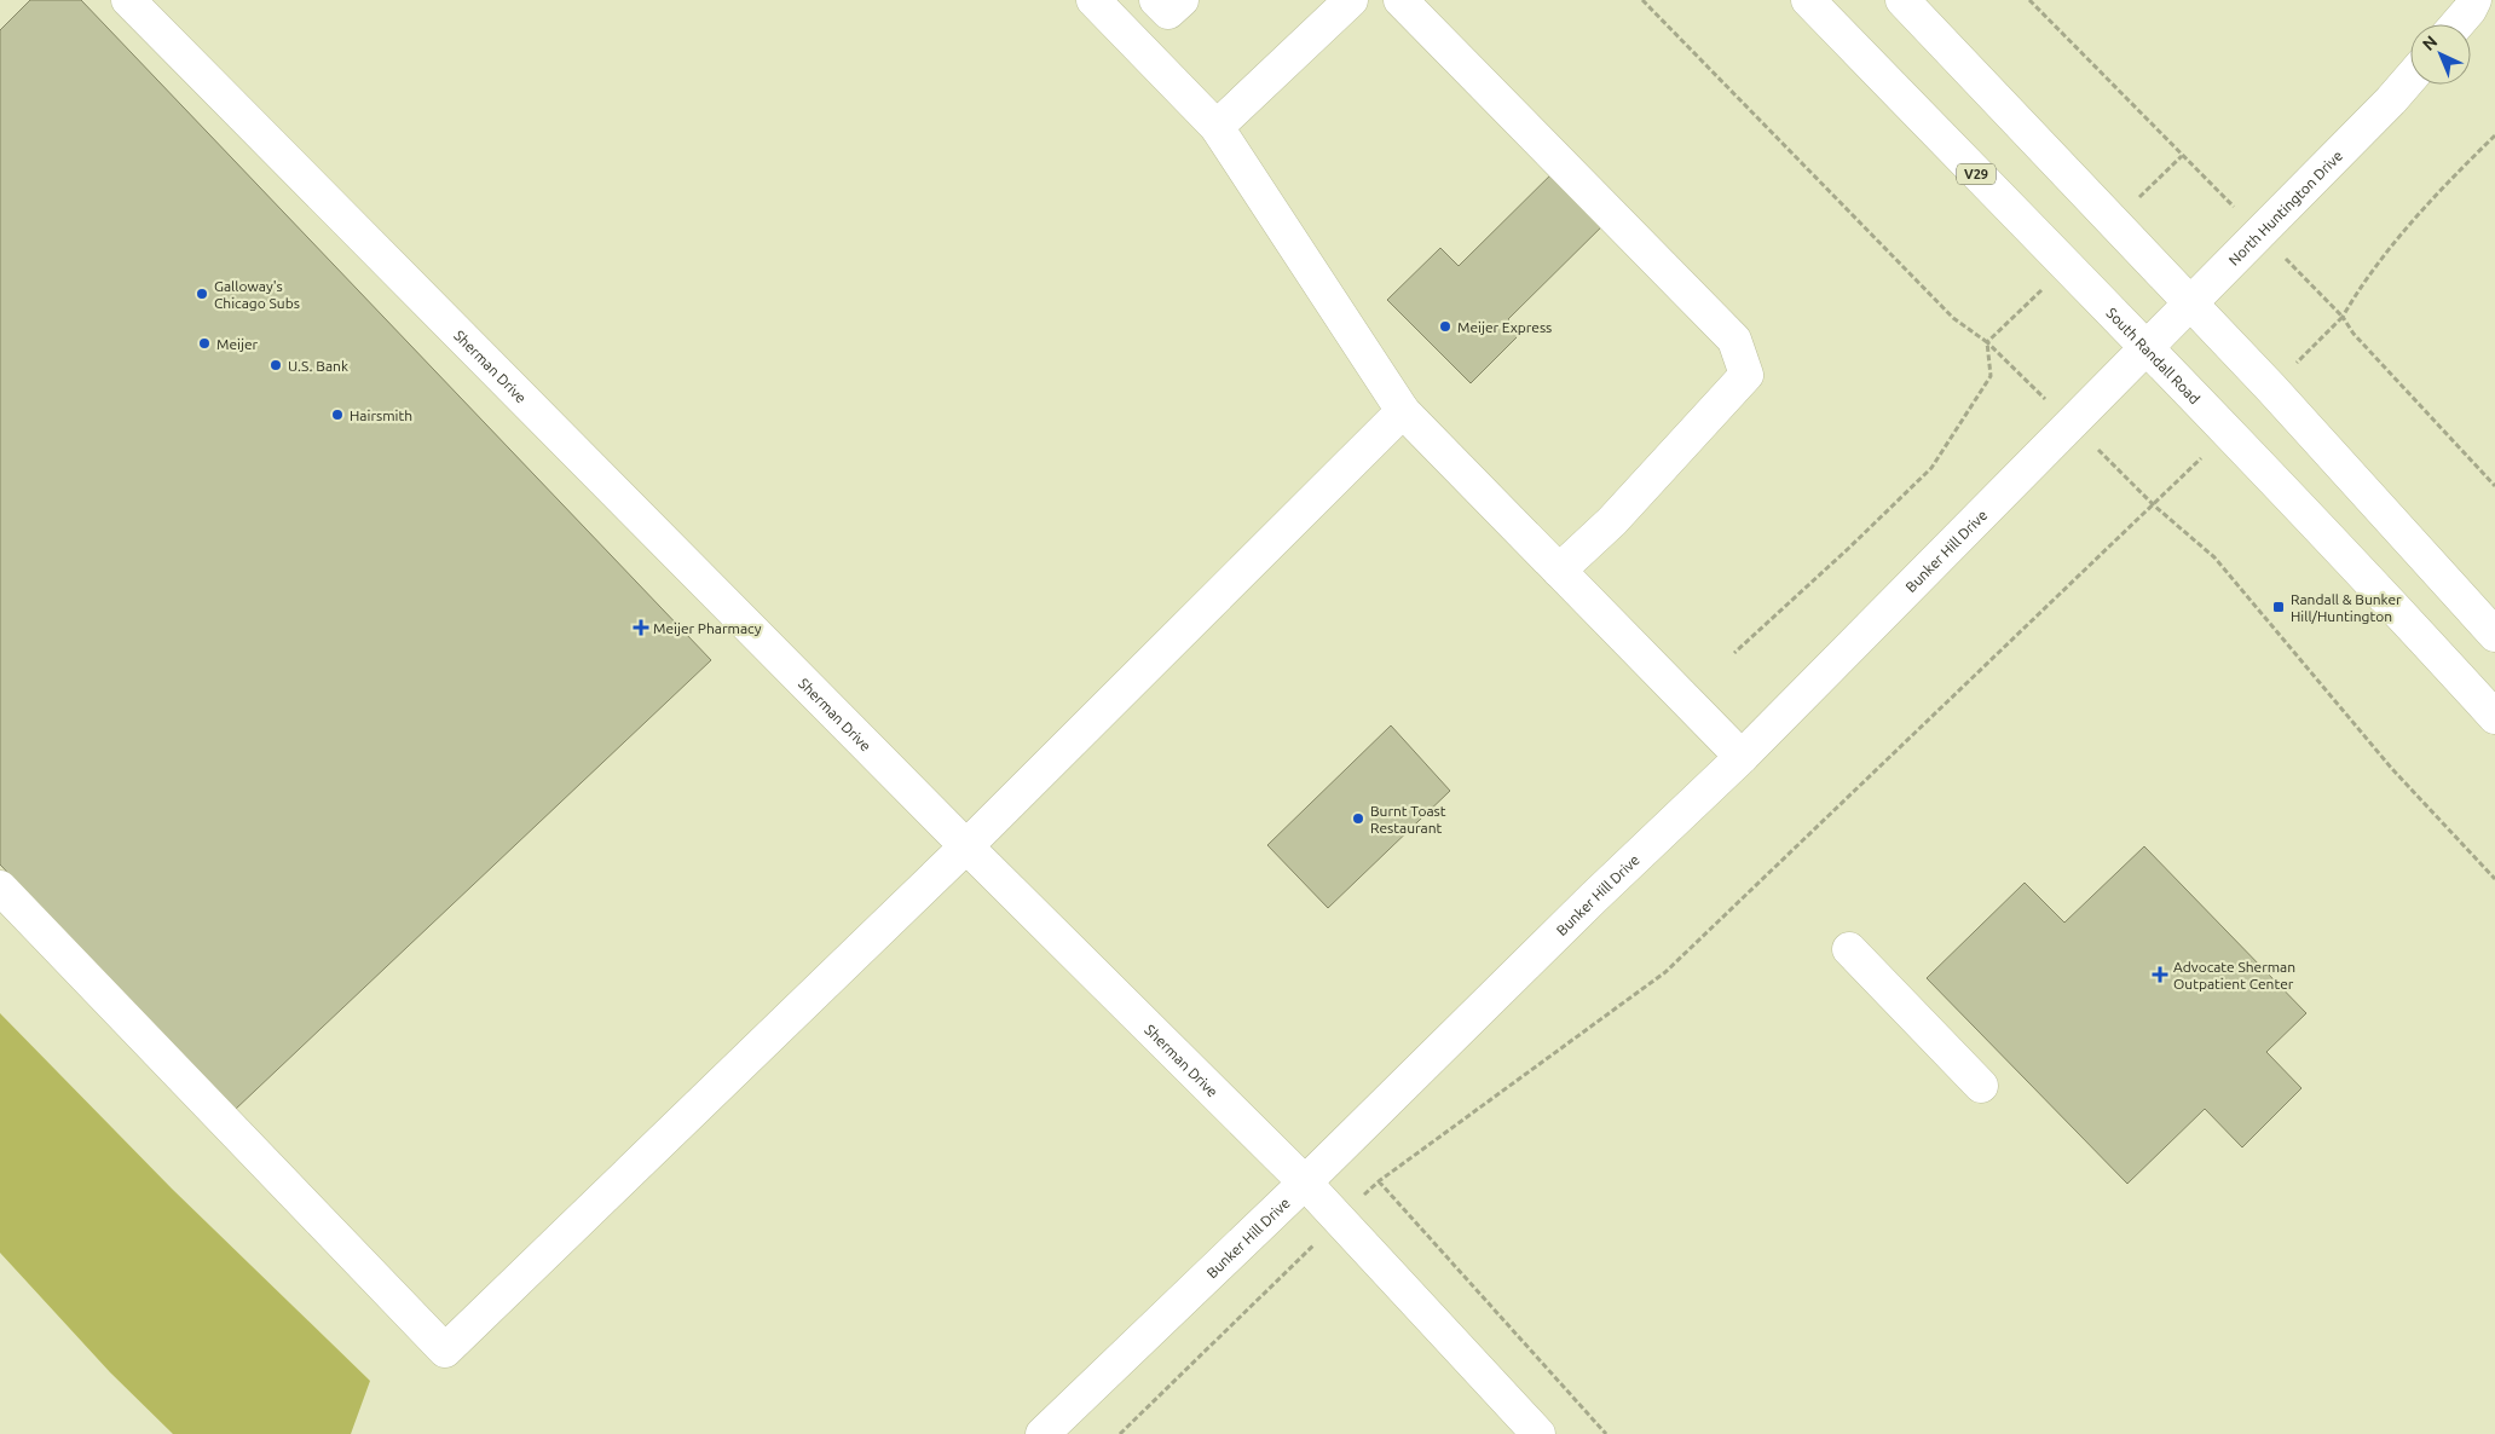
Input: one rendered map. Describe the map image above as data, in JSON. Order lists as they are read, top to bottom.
{
  "streets": {
    "street": [
      "V29",
      "North Huntington Drive",
      "South Randall Road",
      "Sherman Drive",
      "Bunker Hill Drive"
    ]
  },
  "crossings": [
    ["North Huntington Drive", "South Randall Road"],
    ["North Huntington Drive", "Bunker Hill Drive"],
    ["South Randall Road", "Bunker Hill Drive"],
    ["Sherman Drive", "Bunker Hill Drive"]
  ],
  "places": {
    "other": [
      "Galloway's Chicago Subs",
      "Meijer Express",
      "Meijer",
      "U.S. Bank",
      "Hairsmith",
      "Burnt Toast Restaurant"
    ],
    "transit": ["Randall & Bunker Hill/Huntington"],
    "health": ["Meijer Pharmacy", "Advocate Sherman Outpatient Center"]
  },
  "north": "top left"
}
